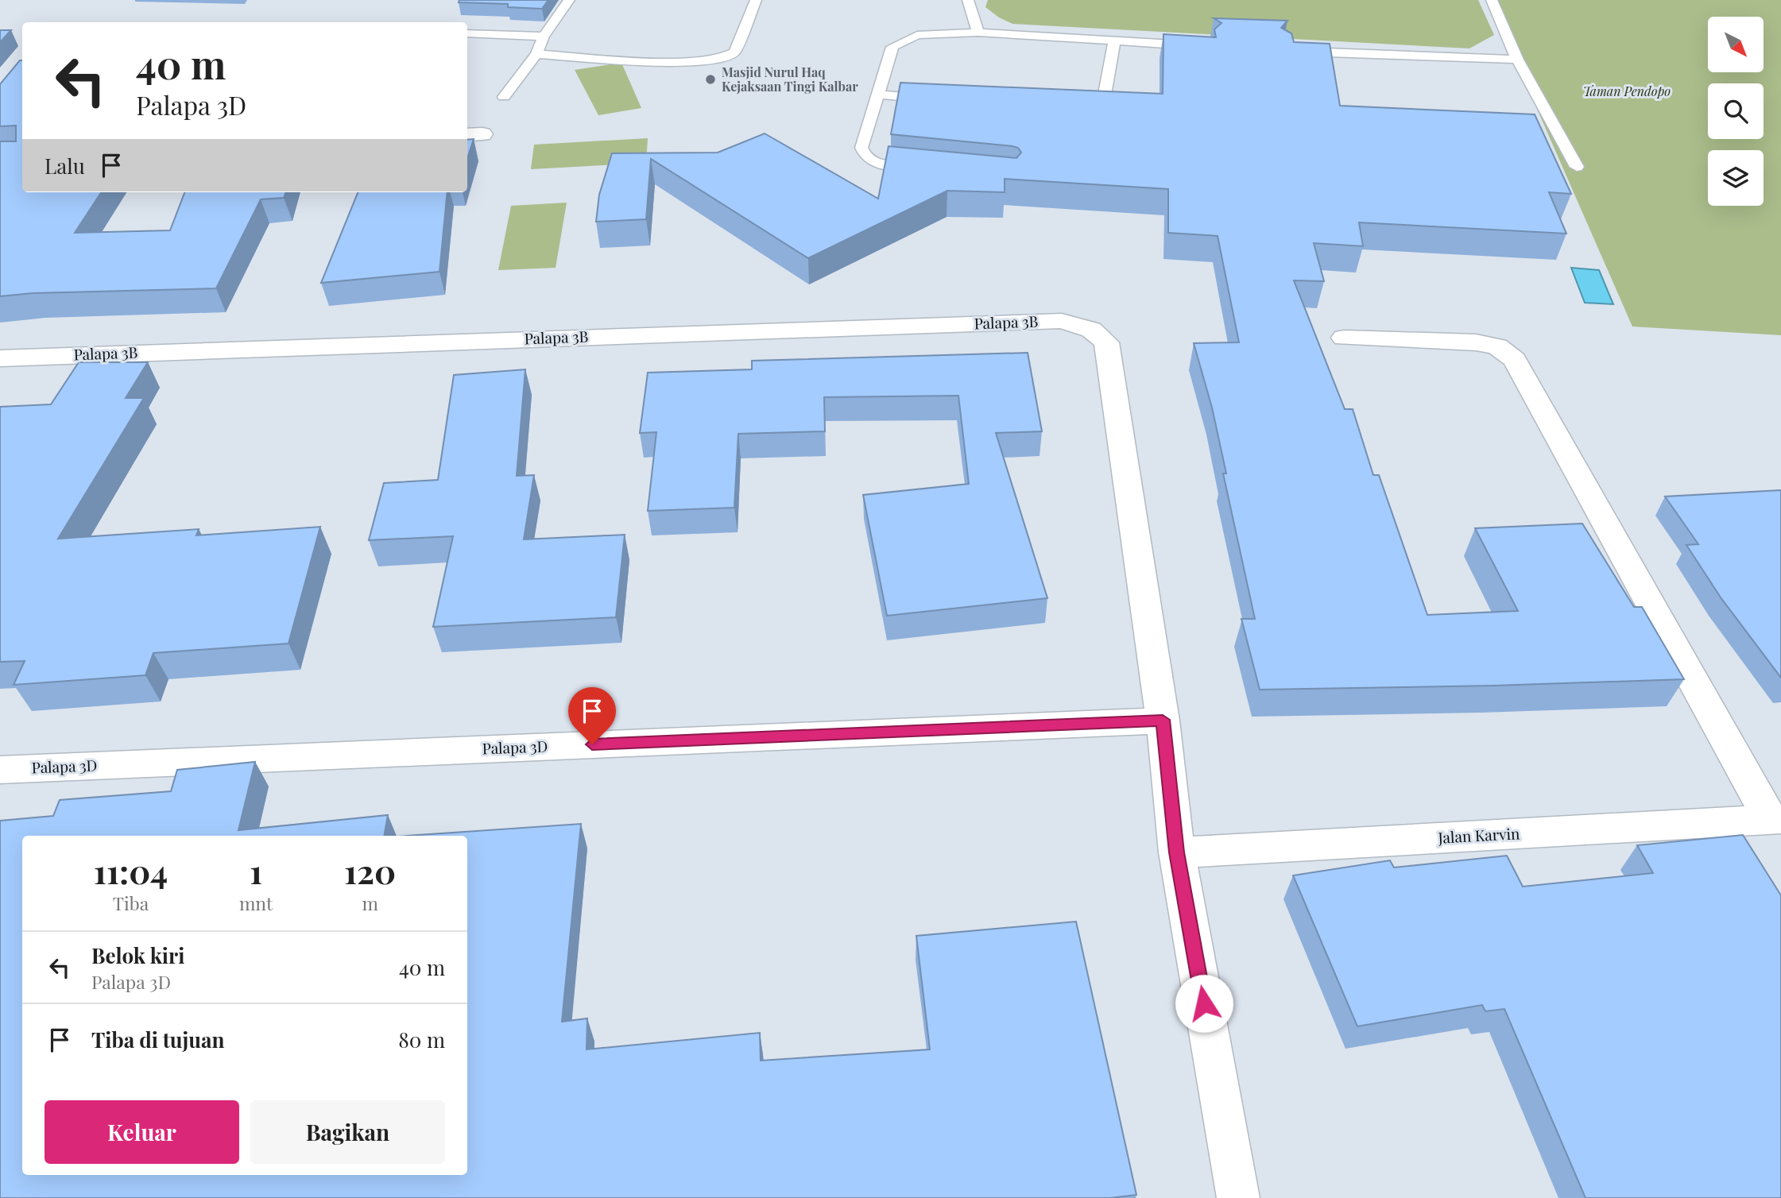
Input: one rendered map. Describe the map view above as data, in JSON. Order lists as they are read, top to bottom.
{
  "streets": {
    "street": ["Palapa 3B", "Palapa 3D", "Jalan Karvin"]
  },
  "crossings": [
    ["Palapa 3B", "Palapa 3D"]
  ],
  "parks": ["Taman Pendopo"],
  "places": ["Masjid Nurul Haq Kejaksaan Tingi Kalbar"],
  "north": "bottom right",
  "page": {
    "turn": ["40 m", "Palapa 3D"],
    "then": "Lalu",
    "eta": [
      "11:04",
      "Tiba",
      "1",
      "mnt",
      "120",
      "m"
    ],
    "list": [
      {
        "name": "Belok kiri",
        "note": "Palapa 3D",
        "value": "40 m"
      },
      {
        "name": "Tiba di tujuan",
        "value": "80 m"
      }
    ],
    "buttons": ["Keluar", "Bagikan"]
  }
}
